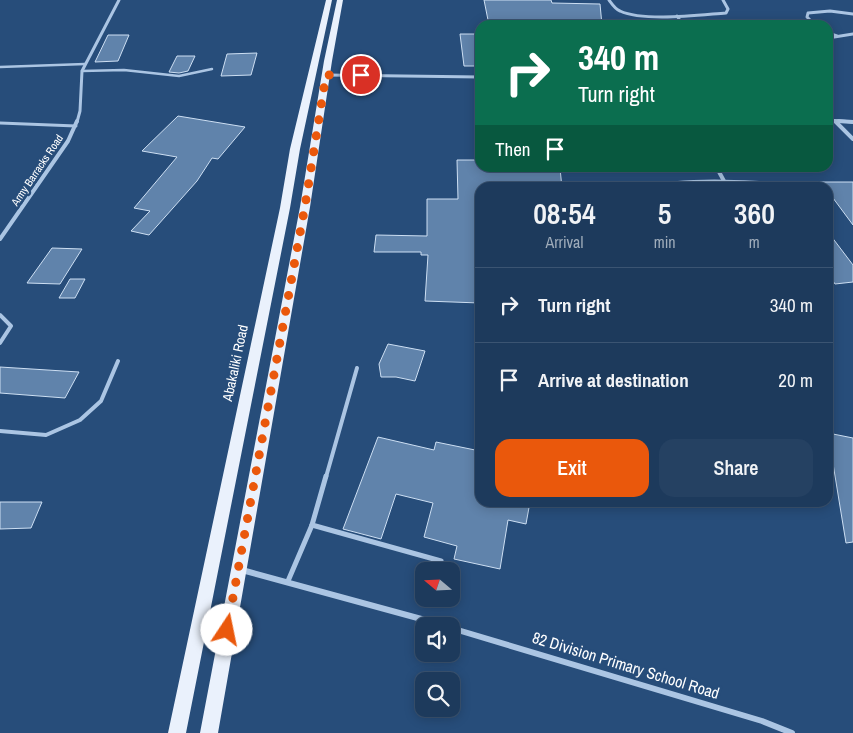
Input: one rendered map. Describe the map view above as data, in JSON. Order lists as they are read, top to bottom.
{
  "streets": {
    "main road": ["Abakaliki Road"],
    "street": ["Army Barracks Road", "82 Division Primary School Road"]
  },
  "north": "left",
  "page": {
    "turn": ["340 m", "Turn right"],
    "then": "Then",
    "eta": [
      "08:54",
      "Arrival",
      "5",
      "min",
      "360",
      "m"
    ],
    "list": [
      {
        "name": "Turn right",
        "value": "340 m"
      },
      {
        "name": "Arrive at destination",
        "value": "20 m"
      }
    ],
    "buttons": ["Exit", "Share"]
  }
}
